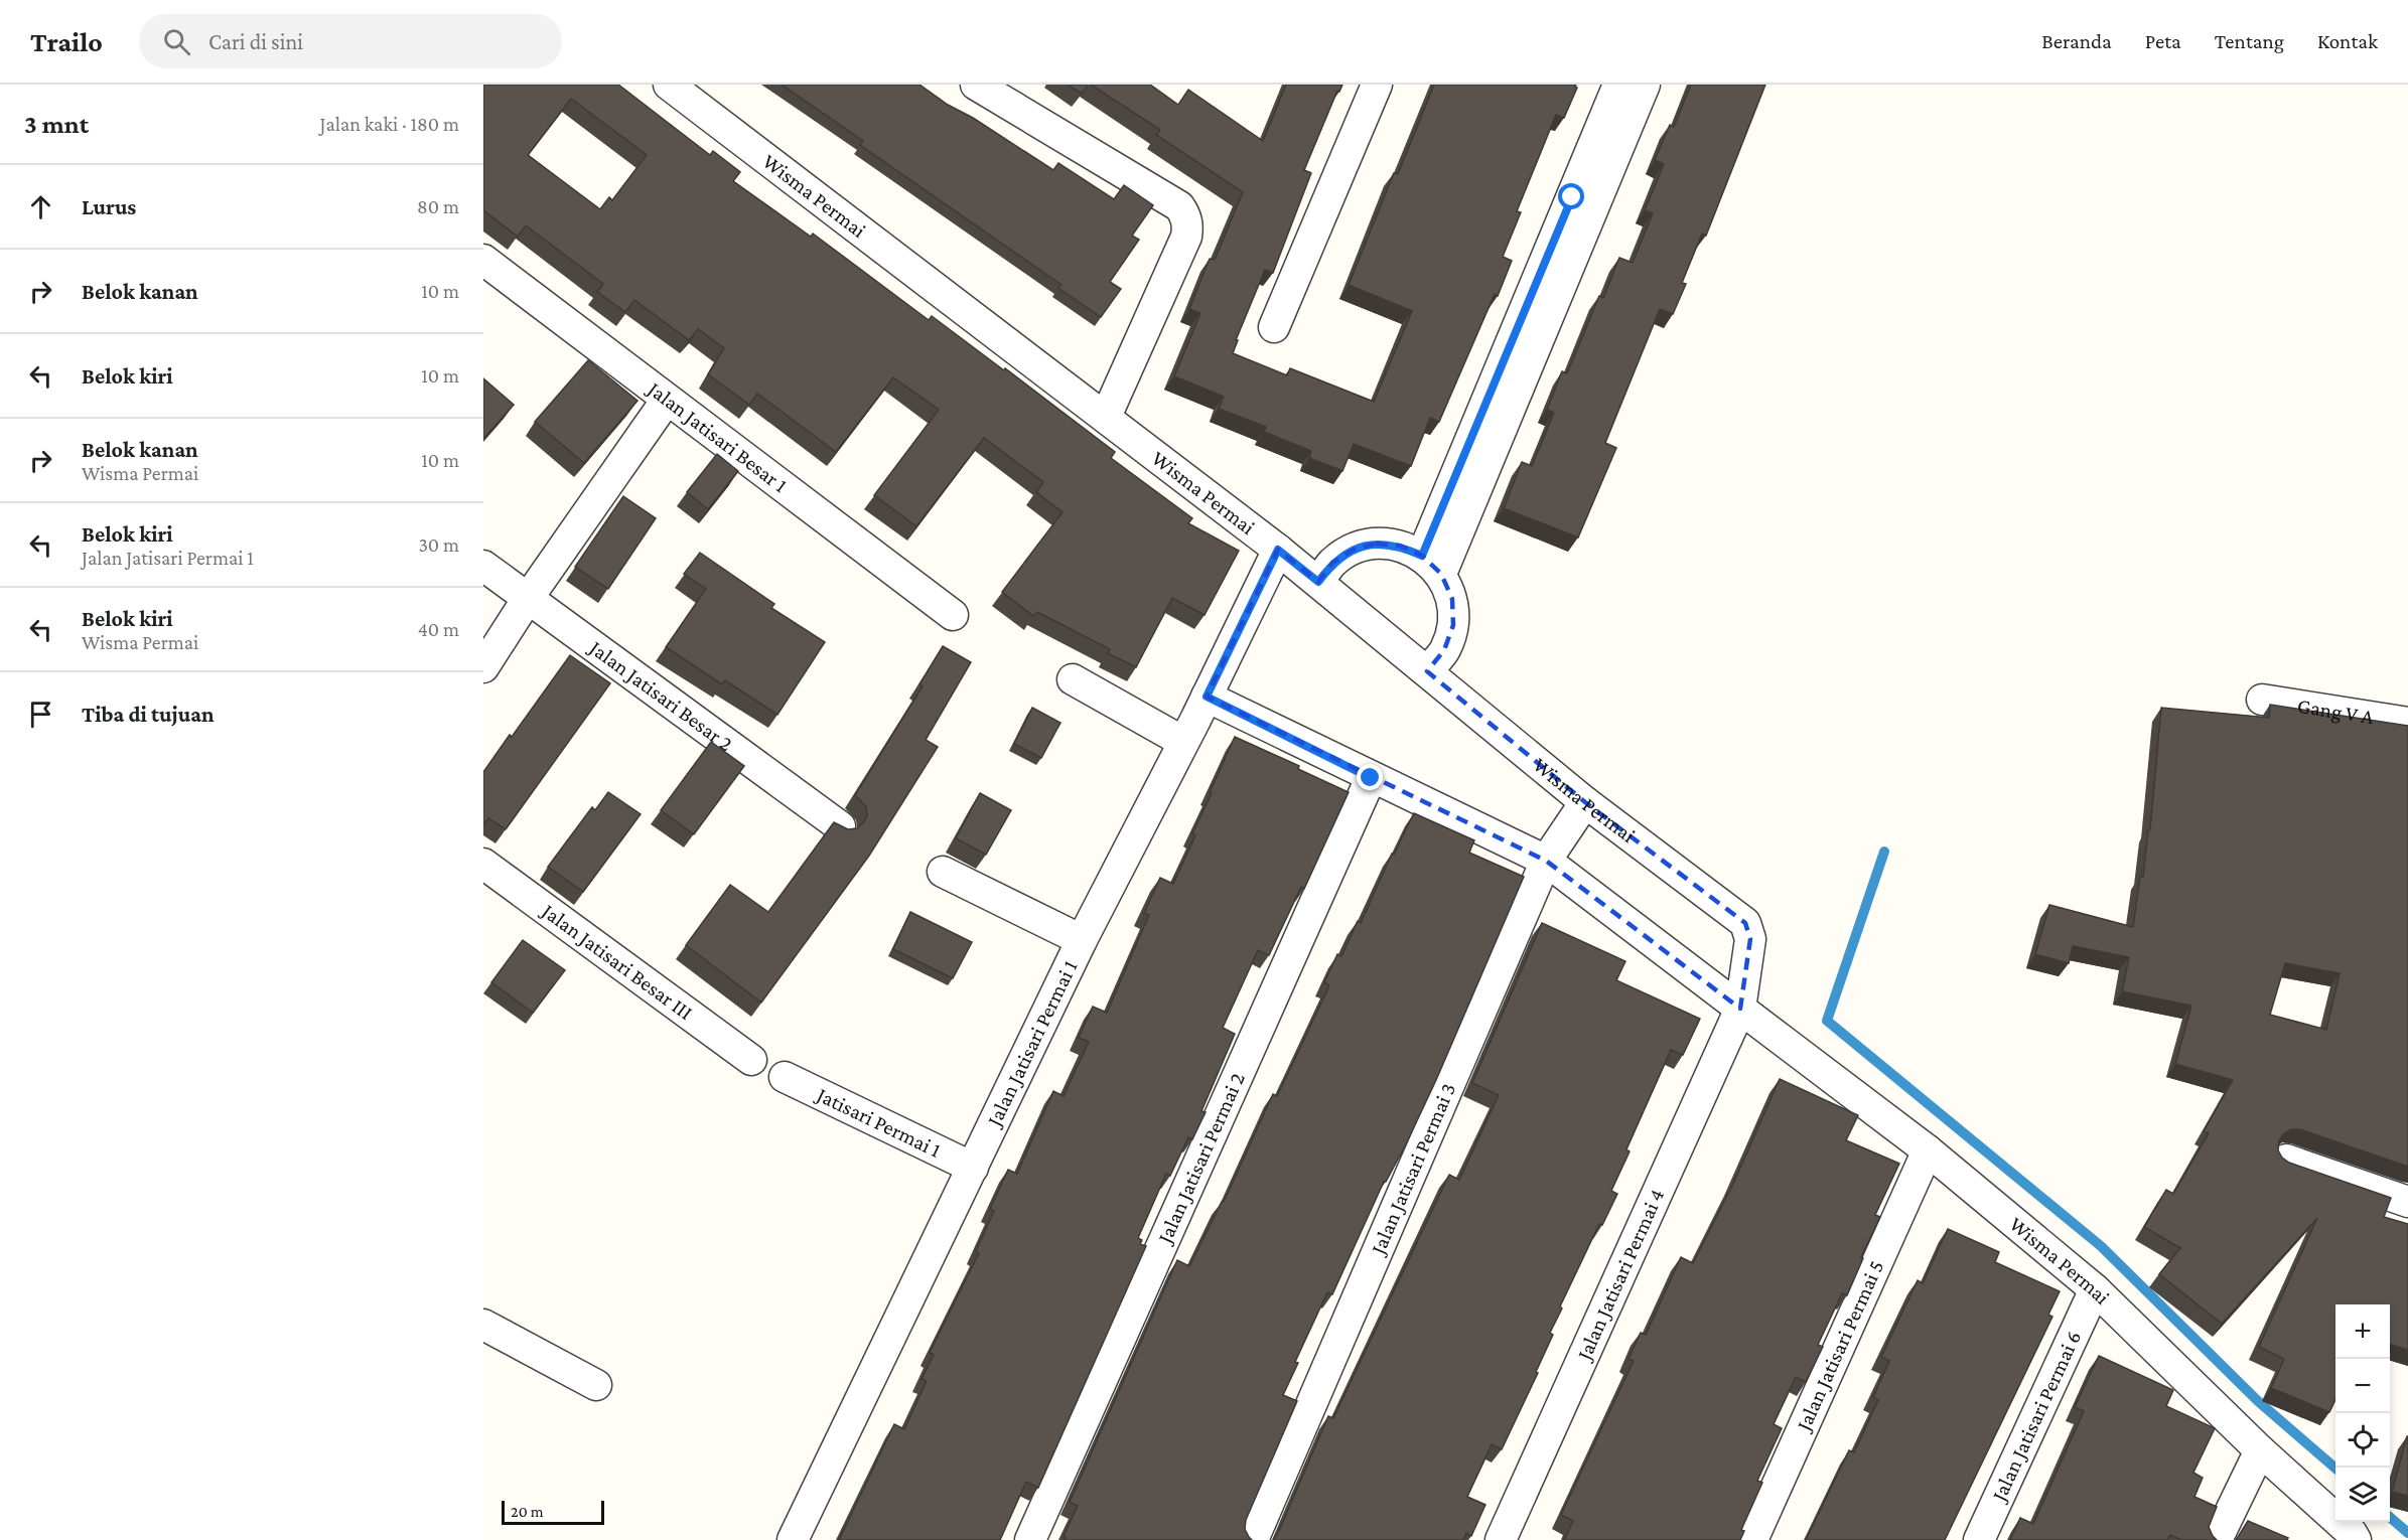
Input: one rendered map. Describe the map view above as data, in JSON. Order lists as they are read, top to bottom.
{
  "streets": {
    "street": [
      "Wisma Permai",
      "Jalan Jatisari Besar 1",
      "Jalan Jatisari Besar 2",
      "Gang V A",
      "Jalan Jatisari Besar III",
      "Jalan Jatisari Permai 1",
      "Jatisari Permai 1",
      "Jalan Jatisari Permai 2",
      "Jalan Jatisari Permai 3",
      "Jalan Jatisari Permai 4",
      "Jalan Jatisari Permai 5",
      "Jalan Jatisari Permai 6"
    ]
  },
  "crossings": [
    ["Wisma Permai", "Jalan Jatisari Permai 1"],
    ["Wisma Permai", "Jalan Jatisari Permai 2"],
    ["Wisma Permai", "Jalan Jatisari Permai 3"],
    ["Wisma Permai", "Jalan Jatisari Permai 4"],
    ["Wisma Permai", "Jalan Jatisari Permai 5"],
    ["Wisma Permai", "Jalan Jatisari Permai 6"],
    ["Jalan Jatisari Permai 1", "Jatisari Permai 1"]
  ],
  "scale_bar": "20 m",
  "page": {
    "header": "Trailo",
    "search": "Cari di sini",
    "nav": [
      "Beranda",
      "Peta",
      "Tentang",
      "Kontak"
    ],
    "heading": ["3 mnt", "Jalan kaki · 180 m"],
    "list": [
      ["Lurus", "80 m"],
      ["Belok kanan", "10 m"],
      ["Belok kiri", "10 m"],
      ["Belok kanan", "Wisma Permai", "10 m"],
      ["Belok kiri", "Jalan Jatisari Permai 1", "30 m"],
      ["Belok kiri", "Wisma Permai", "40 m"],
      "Tiba di tujuan"
    ],
    "map_buttons": ["+", "−"],
    "scale": "20 m"
  }
}
